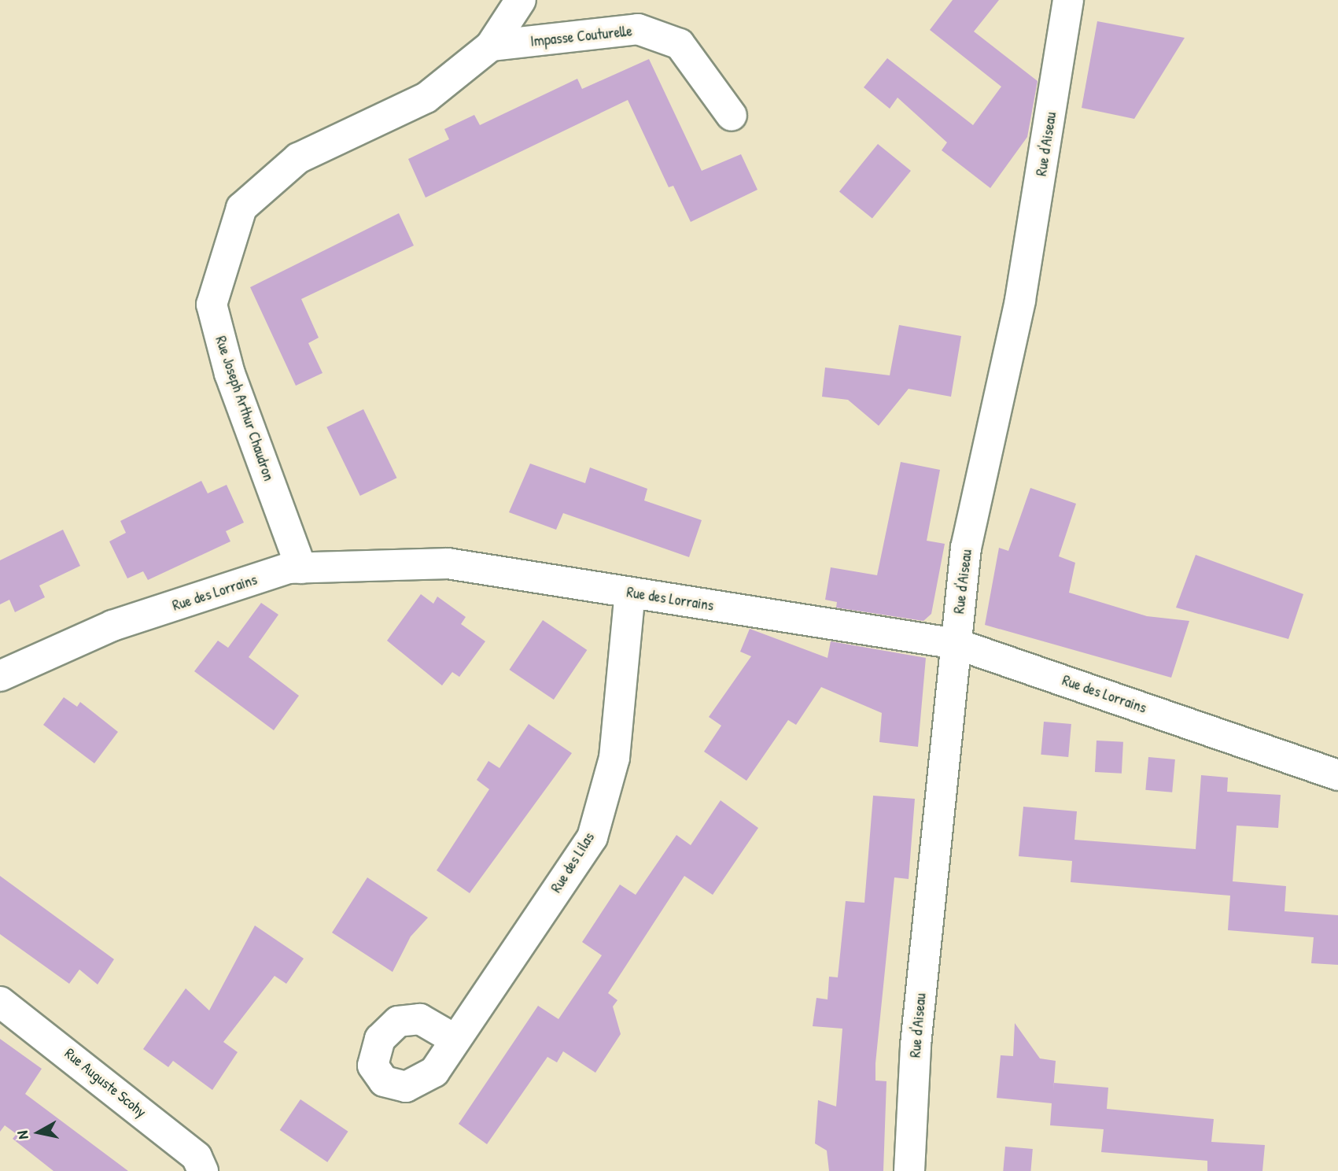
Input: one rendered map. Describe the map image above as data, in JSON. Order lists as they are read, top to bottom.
{
  "streets": {
    "street": [
      "Impasse Couturelle",
      "Rue d'Aiseau",
      "Rue Joseph Arthur Chaudron",
      "Rue des Lorrains",
      "Rue des Lilas",
      "Rue Auguste Scohy"
    ]
  },
  "crossings": [
    ["Impasse Couturelle", "Rue Joseph Arthur Chaudron"],
    ["Rue d'Aiseau", "Rue des Lorrains"],
    ["Rue Joseph Arthur Chaudron", "Rue des Lorrains"],
    ["Rue des Lorrains", "Rue des Lilas"]
  ],
  "north": "left"
}
